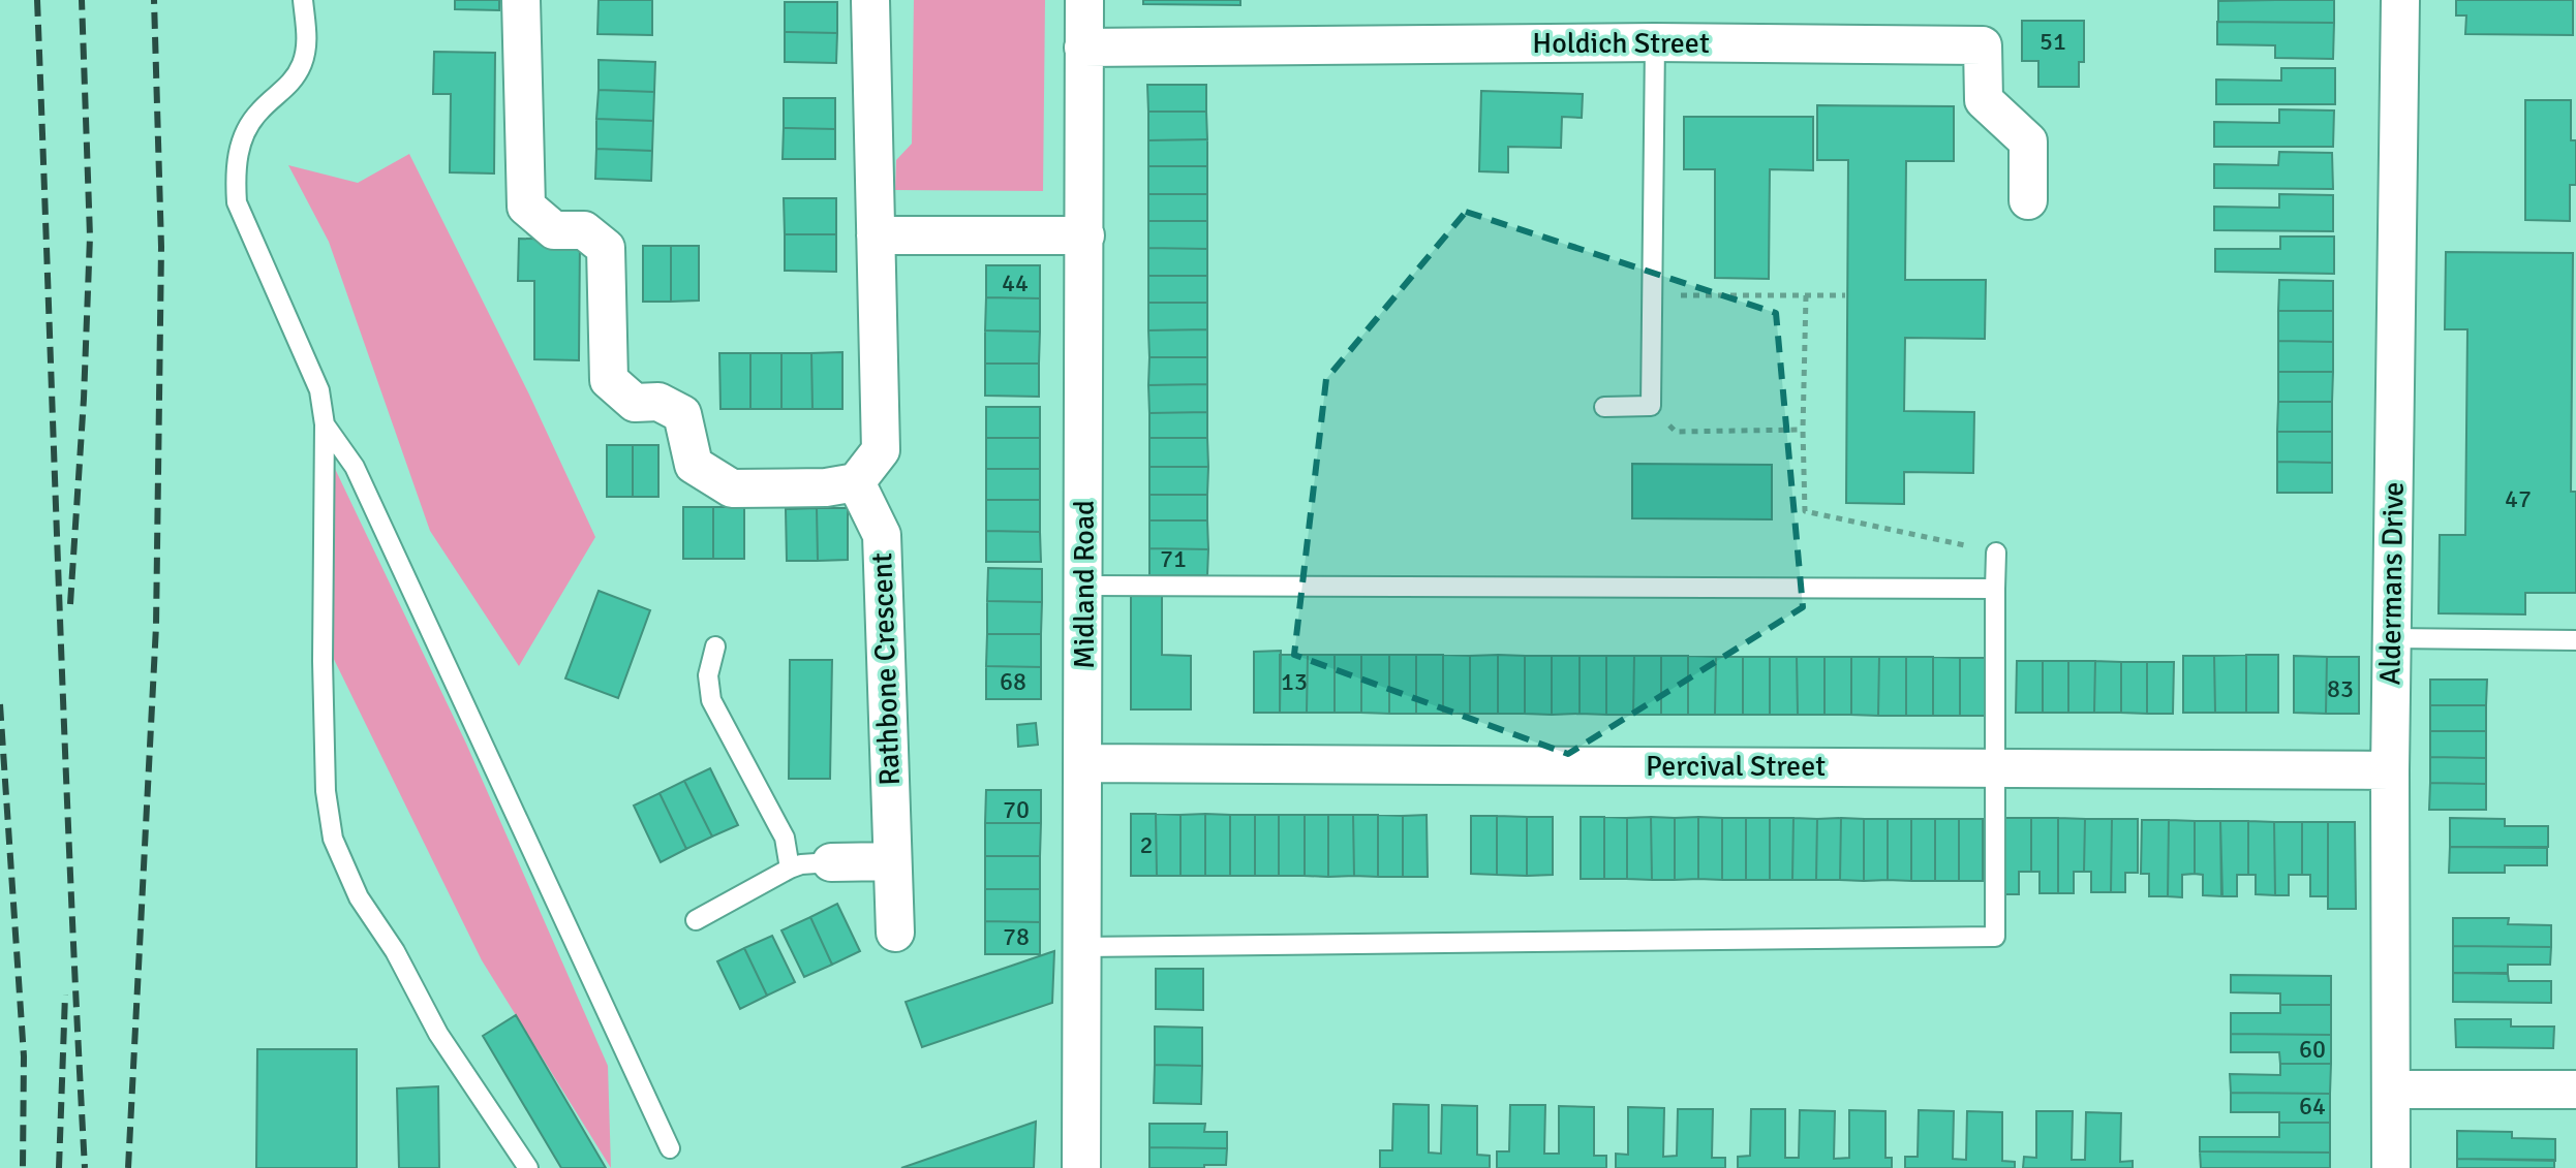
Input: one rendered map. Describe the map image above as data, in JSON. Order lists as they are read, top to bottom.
{
  "streets": {
    "street": [
      "Holdich Street",
      "Aldermans Drive",
      "Midland Road",
      "Rathbone Crescent",
      "Percival Street"
    ]
  },
  "crossings": [
    ["Holdich Street", "Midland Road"],
    ["Aldermans Drive", "Percival Street"],
    ["Midland Road", "Percival Street"]
  ],
  "house_numbers": [
    "51",
    "44",
    "47",
    "71",
    "68",
    "13",
    "83",
    "70",
    "2",
    "78",
    "60",
    "64"
  ]
}
